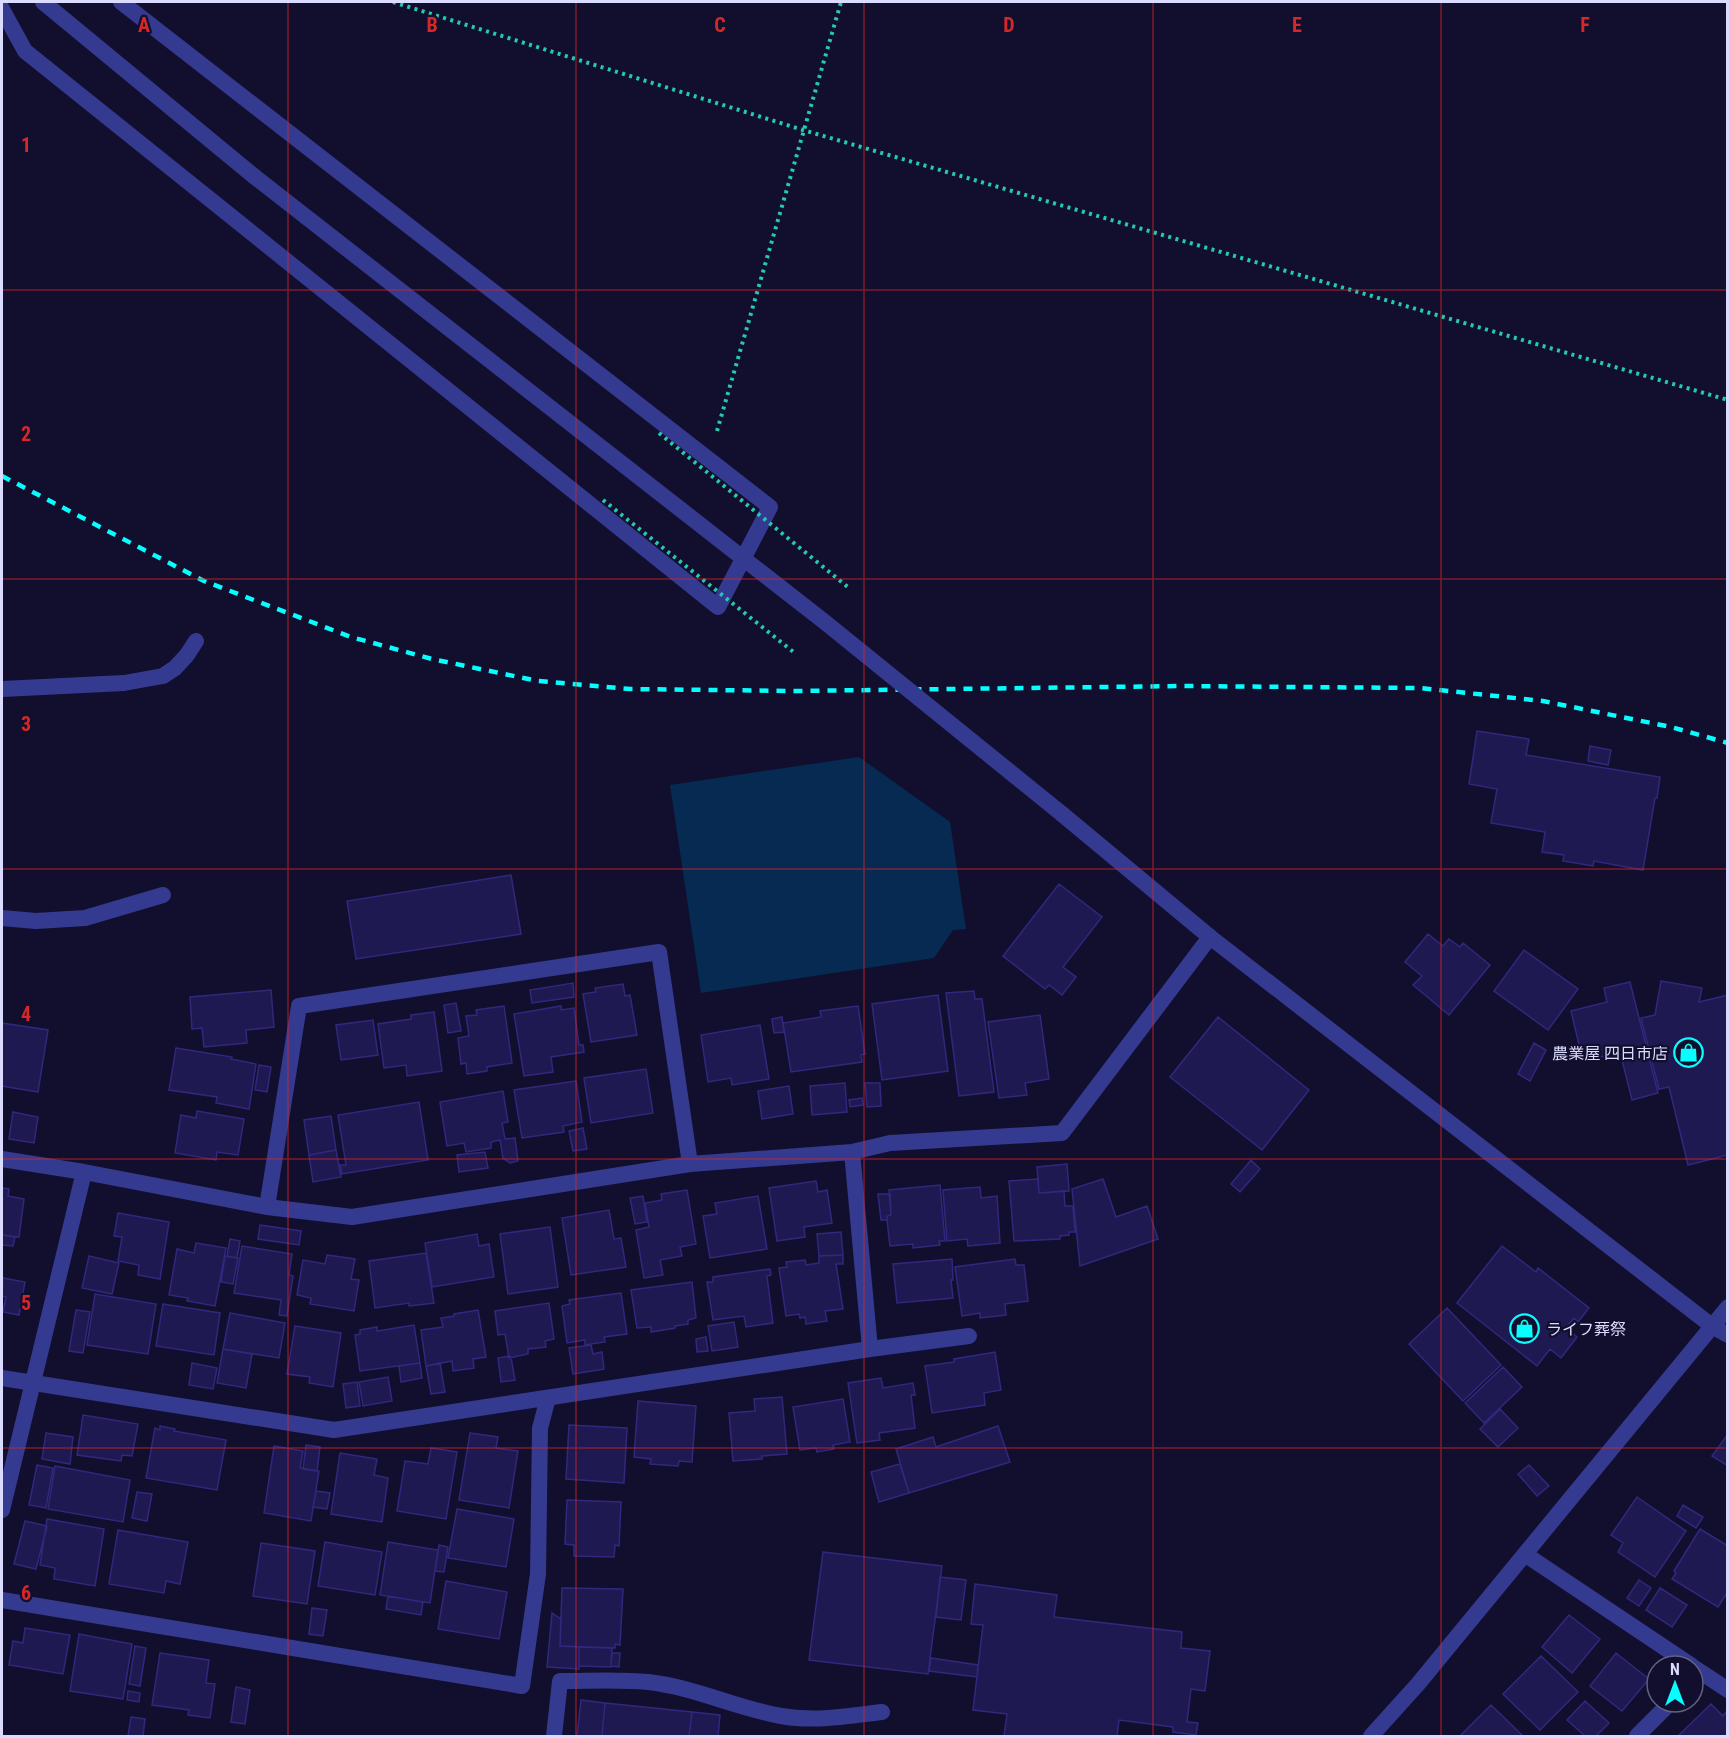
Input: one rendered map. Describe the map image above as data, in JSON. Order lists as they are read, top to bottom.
{
  "places": {
    "shop": ["農業屋 四日市店", "ライフ葬祭"]
  },
  "north": "top",
  "grid": {
    "columns": [
      "A",
      "B",
      "C",
      "D",
      "E",
      "F"
    ],
    "rows": [
      "1",
      "2",
      "3",
      "4",
      "5",
      "6"
    ]
  }
}
